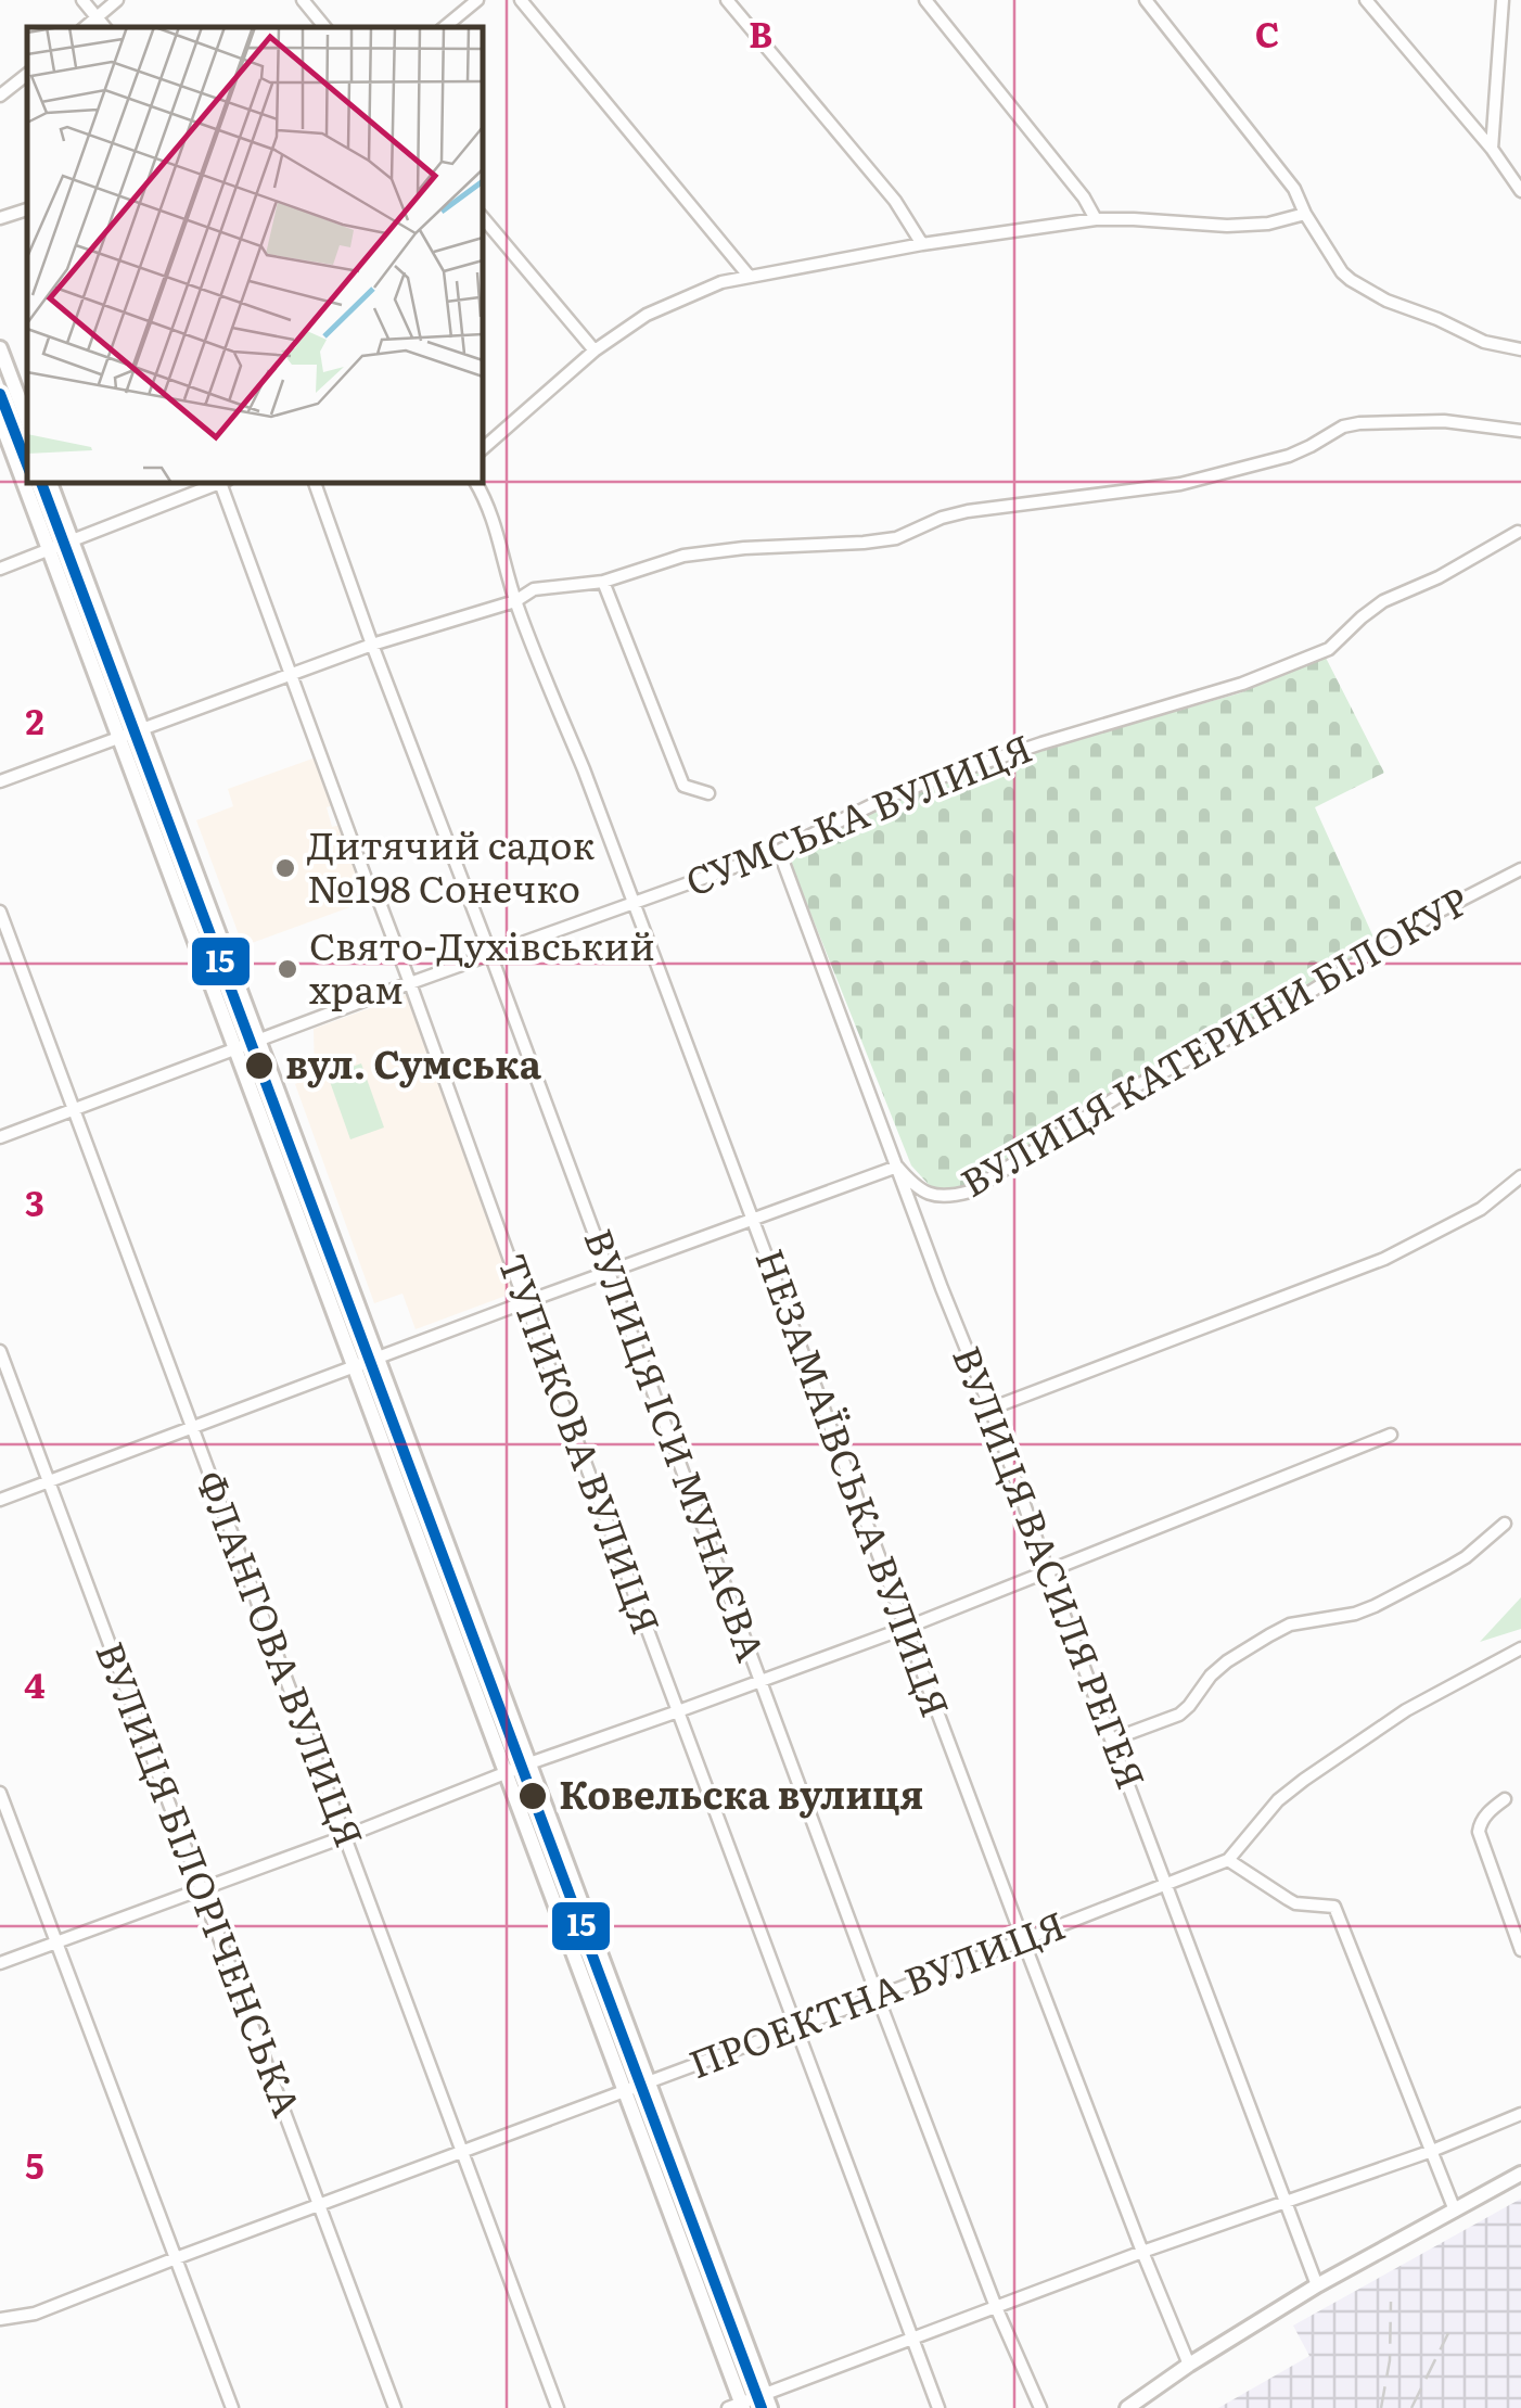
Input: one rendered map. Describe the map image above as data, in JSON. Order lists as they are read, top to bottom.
{
  "streets": {
    "street": [
      "СУМСЬКА ВУЛИЦЯ",
      "ВУЛИЦЯ КАТЕРИНИ БІЛОКУР",
      "ТУПИКОВА ВУЛИЦЯ",
      "ВУЛИЦЯ ІСИ МУНАЄВА",
      "НЕЗАМАЇВСЬКА ВУЛИЦЯ",
      "ВУЛИЦЯ ВАСИЛЯ РЕГЕЯ",
      "ФЛАНГОВА ВУЛИЦЯ",
      "ВУЛИЦЯ БІЛОРІЧЕНСЬКА",
      "ПРОЕКТНА ВУЛИЦЯ"
    ]
  },
  "crossings": [
    ["СУМСЬКА ВУЛИЦЯ", "ТУПИКОВА ВУЛИЦЯ"],
    ["СУМСЬКА ВУЛИЦЯ", "ВУЛИЦЯ ІСИ МУНАЄВА"],
    ["СУМСЬКА ВУЛИЦЯ", "НЕЗАМАЇВСЬКА ВУЛИЦЯ"],
    ["СУМСЬКА ВУЛИЦЯ", "ВУЛИЦЯ ВАСИЛЯ РЕГЕЯ"],
    ["СУМСЬКА ВУЛИЦЯ", "ФЛАНГОВА ВУЛИЦЯ"],
    ["ВУЛИЦЯ КАТЕРИНИ БІЛОКУР", "ТУПИКОВА ВУЛИЦЯ"],
    ["ВУЛИЦЯ КАТЕРИНИ БІЛОКУР", "ВУЛИЦЯ ІСИ МУНАЄВА"],
    ["ВУЛИЦЯ КАТЕРИНИ БІЛОКУР", "НЕЗАМАЇВСЬКА ВУЛИЦЯ"],
    ["ВУЛИЦЯ КАТЕРИНИ БІЛОКУР", "ВУЛИЦЯ ВАСИЛЯ РЕГЕЯ"],
    ["ВУЛИЦЯ КАТЕРИНИ БІЛОКУР", "ФЛАНГОВА ВУЛИЦЯ"],
    ["ВУЛИЦЯ КАТЕРИНИ БІЛОКУР", "ВУЛИЦЯ БІЛОРІЧЕНСЬКА"],
    ["ТУПИКОВА ВУЛИЦЯ", "ПРОЕКТНА ВУЛИЦЯ"],
    ["ВУЛИЦЯ ІСИ МУНАЄВА", "ПРОЕКТНА ВУЛИЦЯ"],
    ["НЕЗАМАЇВСЬКА ВУЛИЦЯ", "ПРОЕКТНА ВУЛИЦЯ"],
    ["ВУЛИЦЯ ВАСИЛЯ РЕГЕЯ", "ПРОЕКТНА ВУЛИЦЯ"],
    ["ФЛАНГОВА ВУЛИЦЯ", "ПРОЕКТНА ВУЛИЦЯ"],
    ["ВУЛИЦЯ БІЛОРІЧЕНСЬКА", "ПРОЕКТНА ВУЛИЦЯ"]
  ],
  "places": [
    "Дитячий садок №198 Сонечко",
    "Свято-Духівський храм",
    "вул. Сумська",
    "Ковельска вулиця"
  ],
  "lines": ["transit line 15"],
  "grid": {
    "columns": ["B", "C"],
    "rows": [
      "2",
      "3",
      "4",
      "5"
    ]
  }
}
